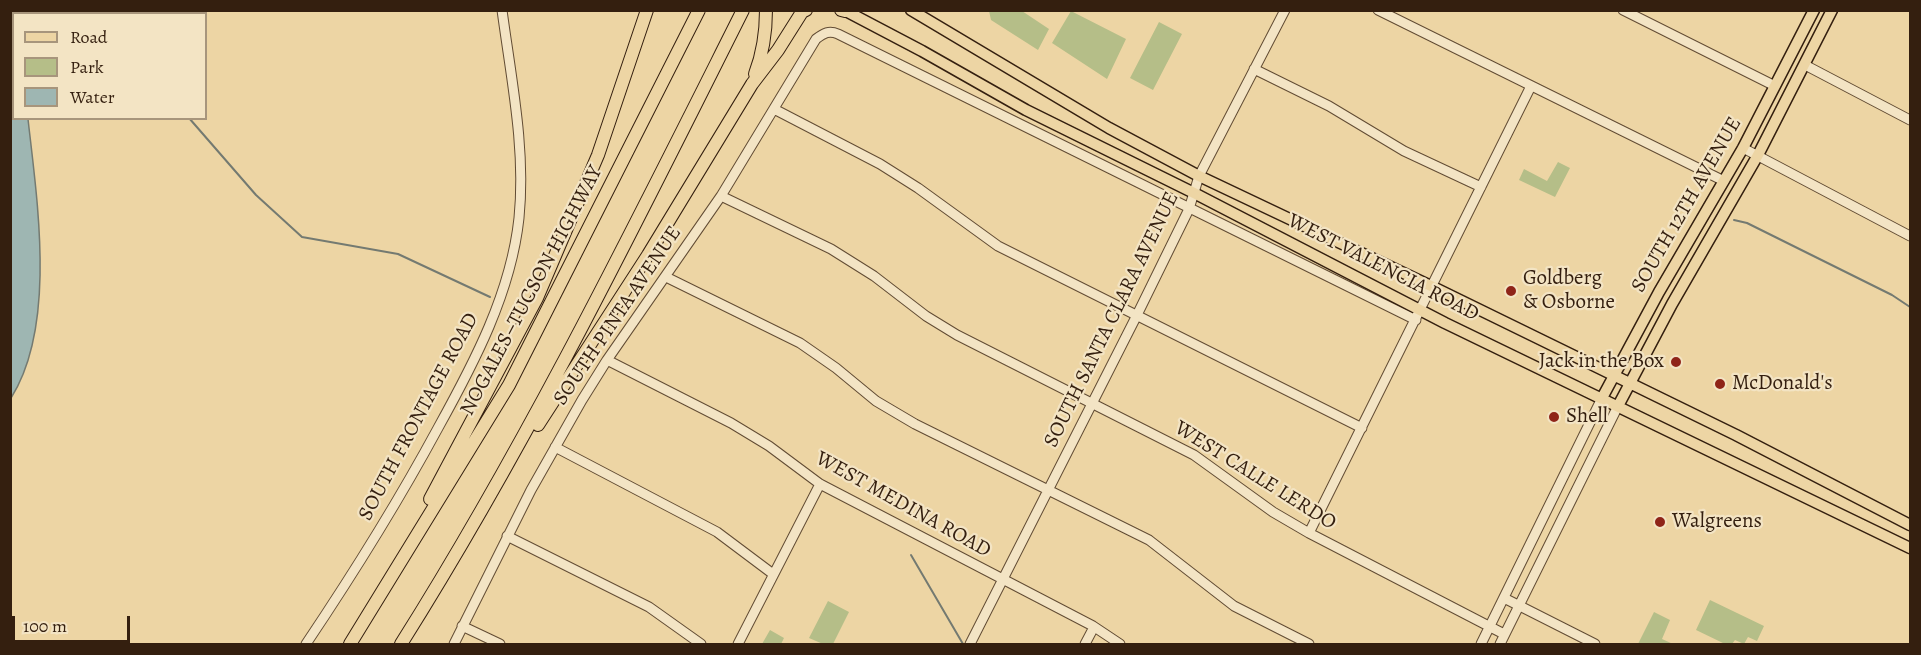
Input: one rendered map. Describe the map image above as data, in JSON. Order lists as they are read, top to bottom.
{
  "streets": {
    "highway": ["NOGALES–TUCSON HIGHWAY"],
    "main road": ["SOUTH 12TH AVENUE", "WEST VALENCIA ROAD"],
    "street": [
      "SOUTH PINTA AVENUE",
      "SOUTH SANTA CLARA AVENUE",
      "SOUTH FRONTAGE ROAD",
      "WEST CALLE LERDO",
      "WEST MEDINA ROAD"
    ]
  },
  "crossings": [
    ["SOUTH 12TH AVENUE", "WEST VALENCIA ROAD"],
    ["SOUTH 12TH AVENUE", "WEST CALLE LERDO"],
    ["WEST VALENCIA ROAD", "SOUTH PINTA AVENUE"],
    ["WEST VALENCIA ROAD", "SOUTH SANTA CLARA AVENUE"],
    ["SOUTH PINTA AVENUE", "WEST CALLE LERDO"],
    ["SOUTH PINTA AVENUE", "WEST MEDINA ROAD"],
    ["SOUTH SANTA CLARA AVENUE", "WEST CALLE LERDO"],
    ["SOUTH SANTA CLARA AVENUE", "WEST MEDINA ROAD"]
  ],
  "places": [
    "Goldberg & Osborne",
    "Jack in the Box",
    "McDonald's",
    "Shell",
    "Walgreens"
  ],
  "legend": ["Road", "Park", "Water"],
  "scale_bar": "100 m"
}
